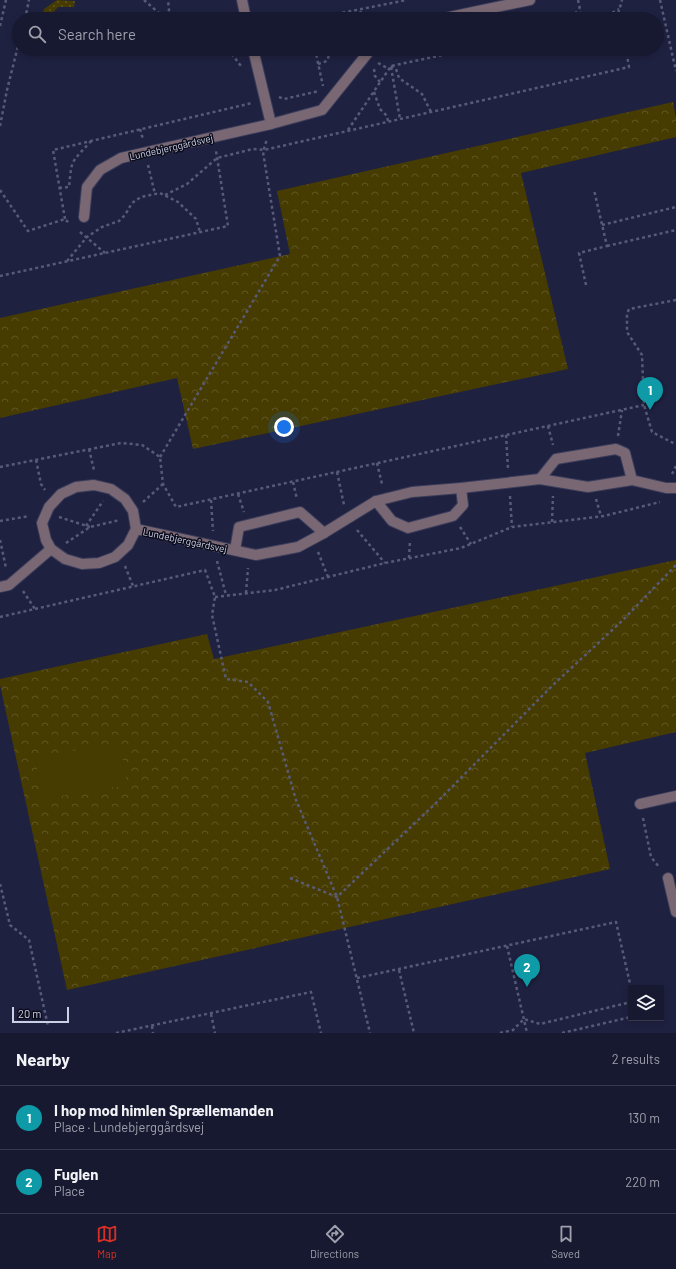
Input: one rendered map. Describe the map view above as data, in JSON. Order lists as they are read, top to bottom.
{
  "streets": {
    "street": ["Lundebjerggårdsvej"]
  },
  "scale_bar": "20 m",
  "page": {
    "search": "Search here",
    "pins": ["1", "2"],
    "scale": "20 m",
    "heading": ["Nearby", "2 results"],
    "list": [
      {
        "mark": "1",
        "name": "I hop mod himlen Sprællemanden",
        "note": "Place · Lundebjerggårdsvej",
        "value": "130 m"
      },
      {
        "mark": "2",
        "name": "Fuglen",
        "note": "Place",
        "value": "220 m"
      }
    ],
    "nav": ["Map", "Directions", "Saved"]
  }
}
